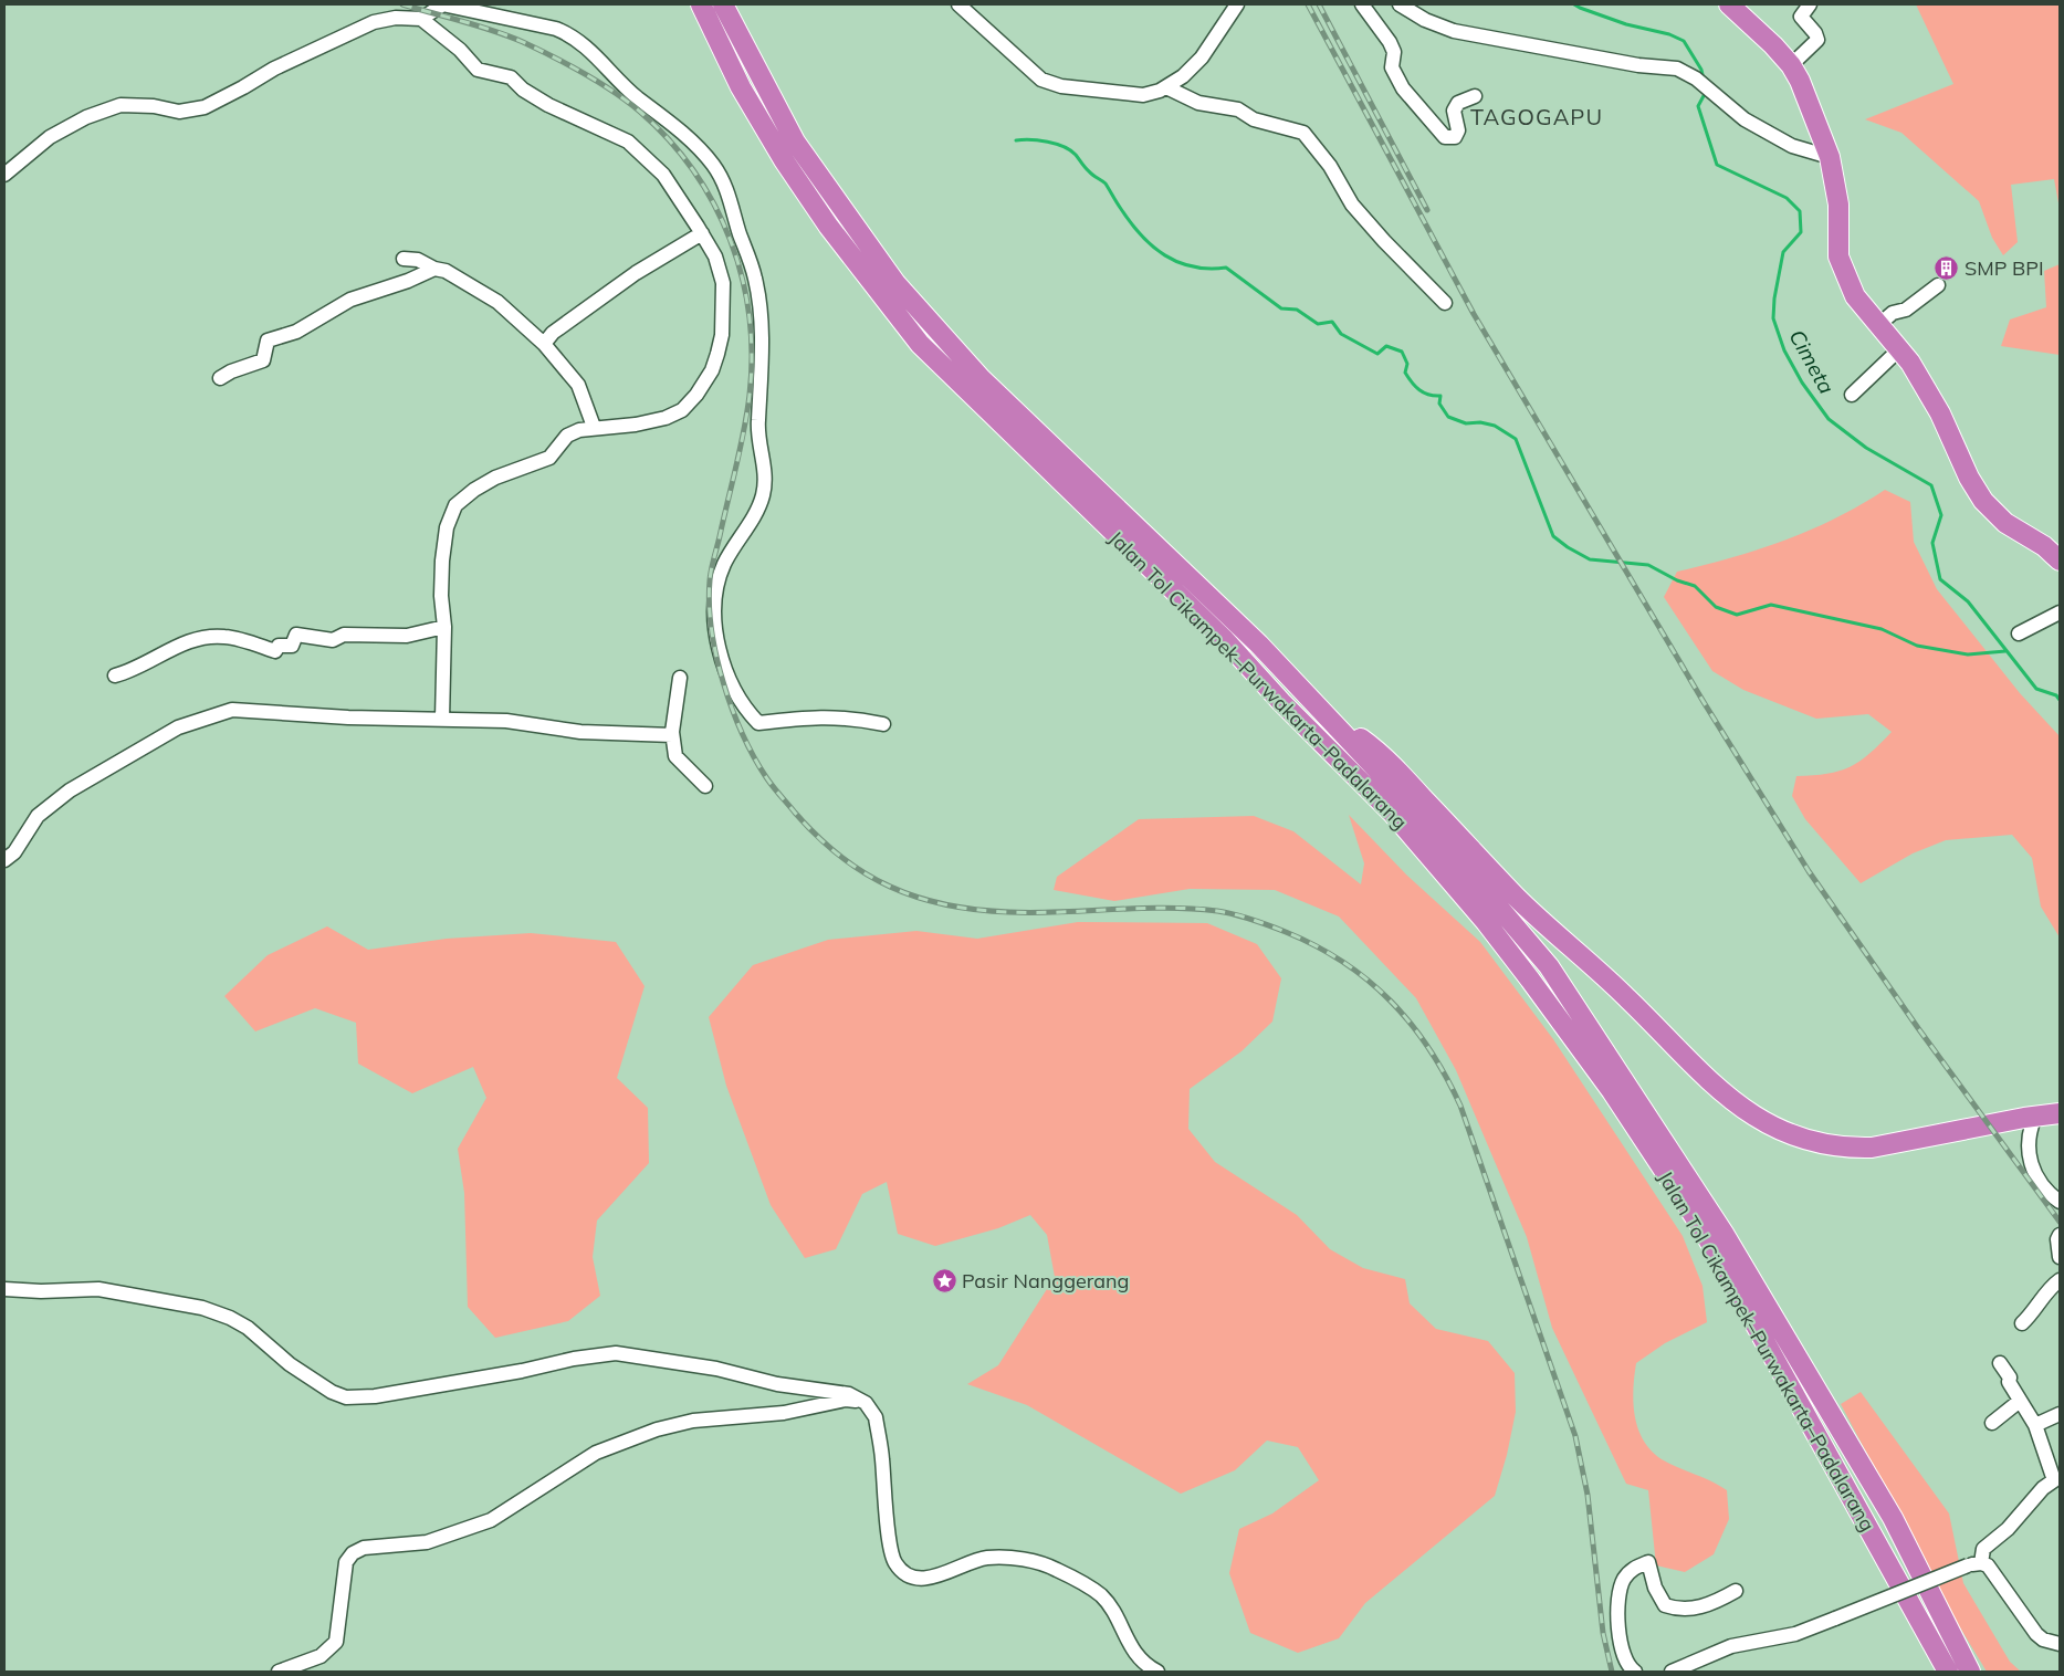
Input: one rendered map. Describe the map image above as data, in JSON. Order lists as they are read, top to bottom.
{
  "streets": {
    "highway": ["Jalan Tol Cikampek–Purwakarta–Padalarang"]
  },
  "districts": ["TAGOGAPU"],
  "water": ["Cimeta"],
  "places": {
    "building": ["SMP BPI"],
    "place": ["Pasir Nanggerang"]
  }
}
